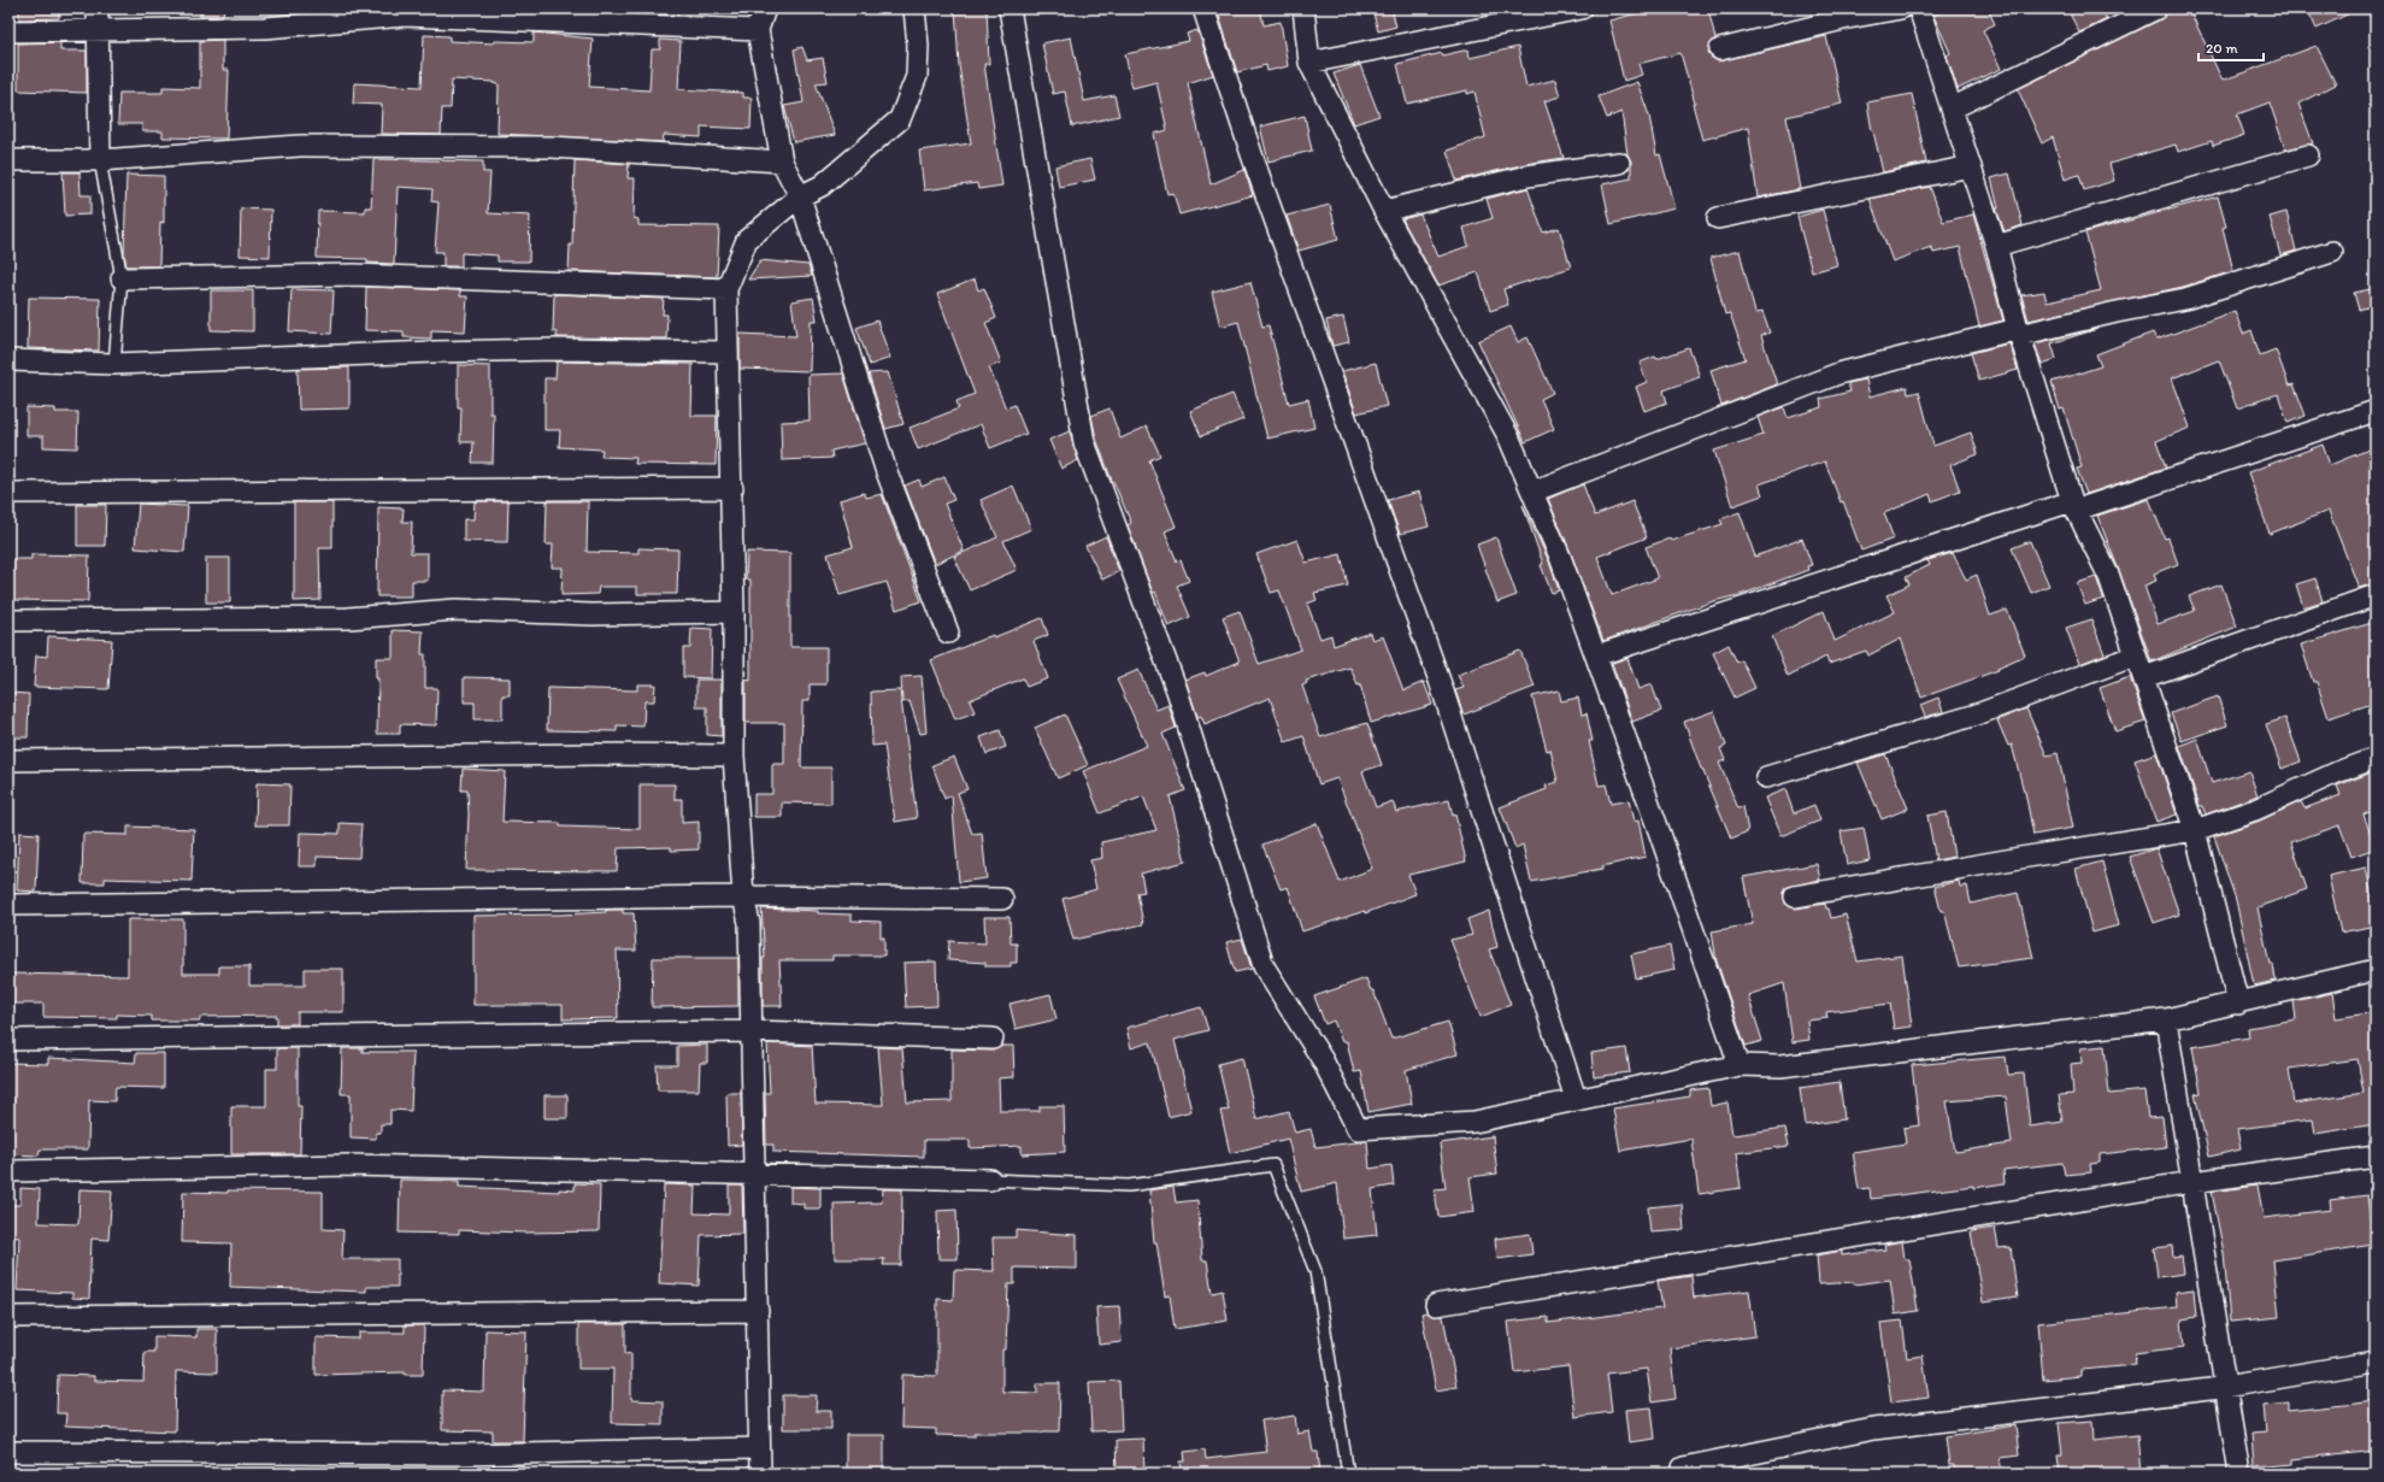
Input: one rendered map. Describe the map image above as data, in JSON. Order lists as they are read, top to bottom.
{
  "scale_bar": "20 m"
}
